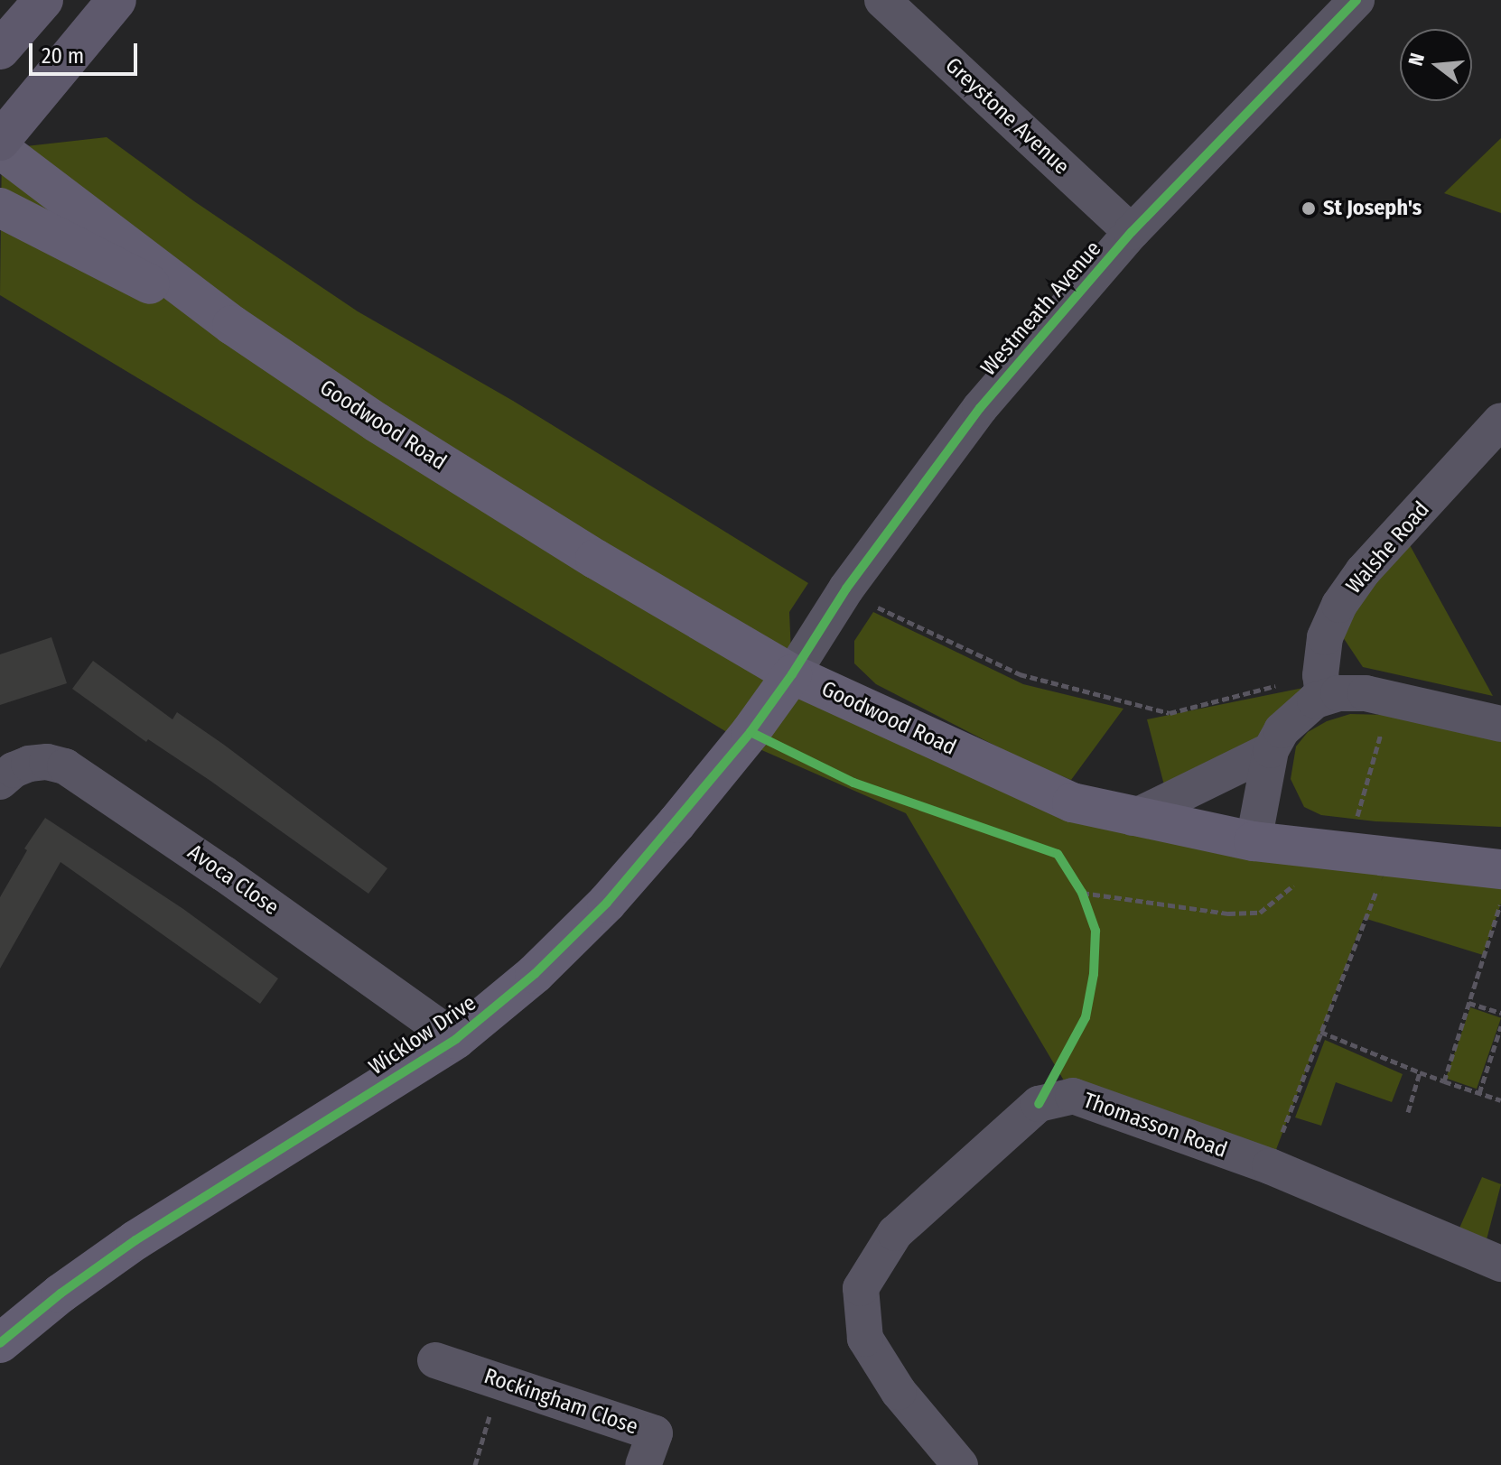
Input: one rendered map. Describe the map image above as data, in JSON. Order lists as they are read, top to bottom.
{
  "streets": {
    "street": [
      "Greystone Avenue",
      "Westmeath Avenue",
      "Goodwood Road",
      "Walshe Road",
      "Avoca Close",
      "Wicklow Drive",
      "Thomasson Road",
      "Rockingham Close"
    ]
  },
  "crossings": [
    ["Greystone Avenue", "Westmeath Avenue"],
    ["Westmeath Avenue", "Goodwood Road"],
    ["Westmeath Avenue", "Wicklow Drive"],
    ["Goodwood Road", "Wicklow Drive"],
    ["Avoca Close", "Wicklow Drive"]
  ],
  "places": ["St Joseph's"],
  "scale_bar": "20 m",
  "north": "left"
}
